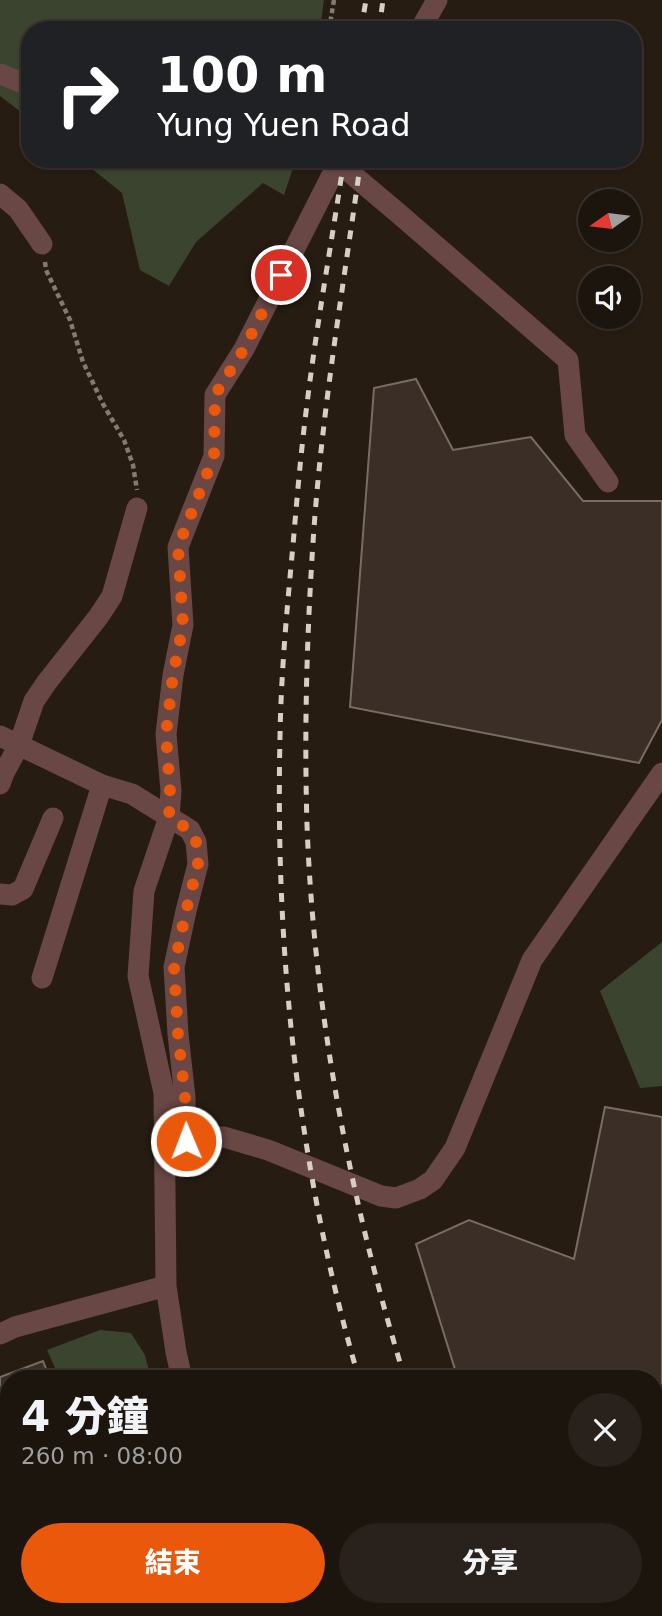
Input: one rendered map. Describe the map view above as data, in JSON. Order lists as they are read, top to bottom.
{
  "north": "left",
  "page": {
    "turn": ["100 m", "Yung Yuen Road"],
    "heading": ["4 分鐘", "260 m · 08:00"],
    "buttons": ["結束", "分享"]
  }
}
